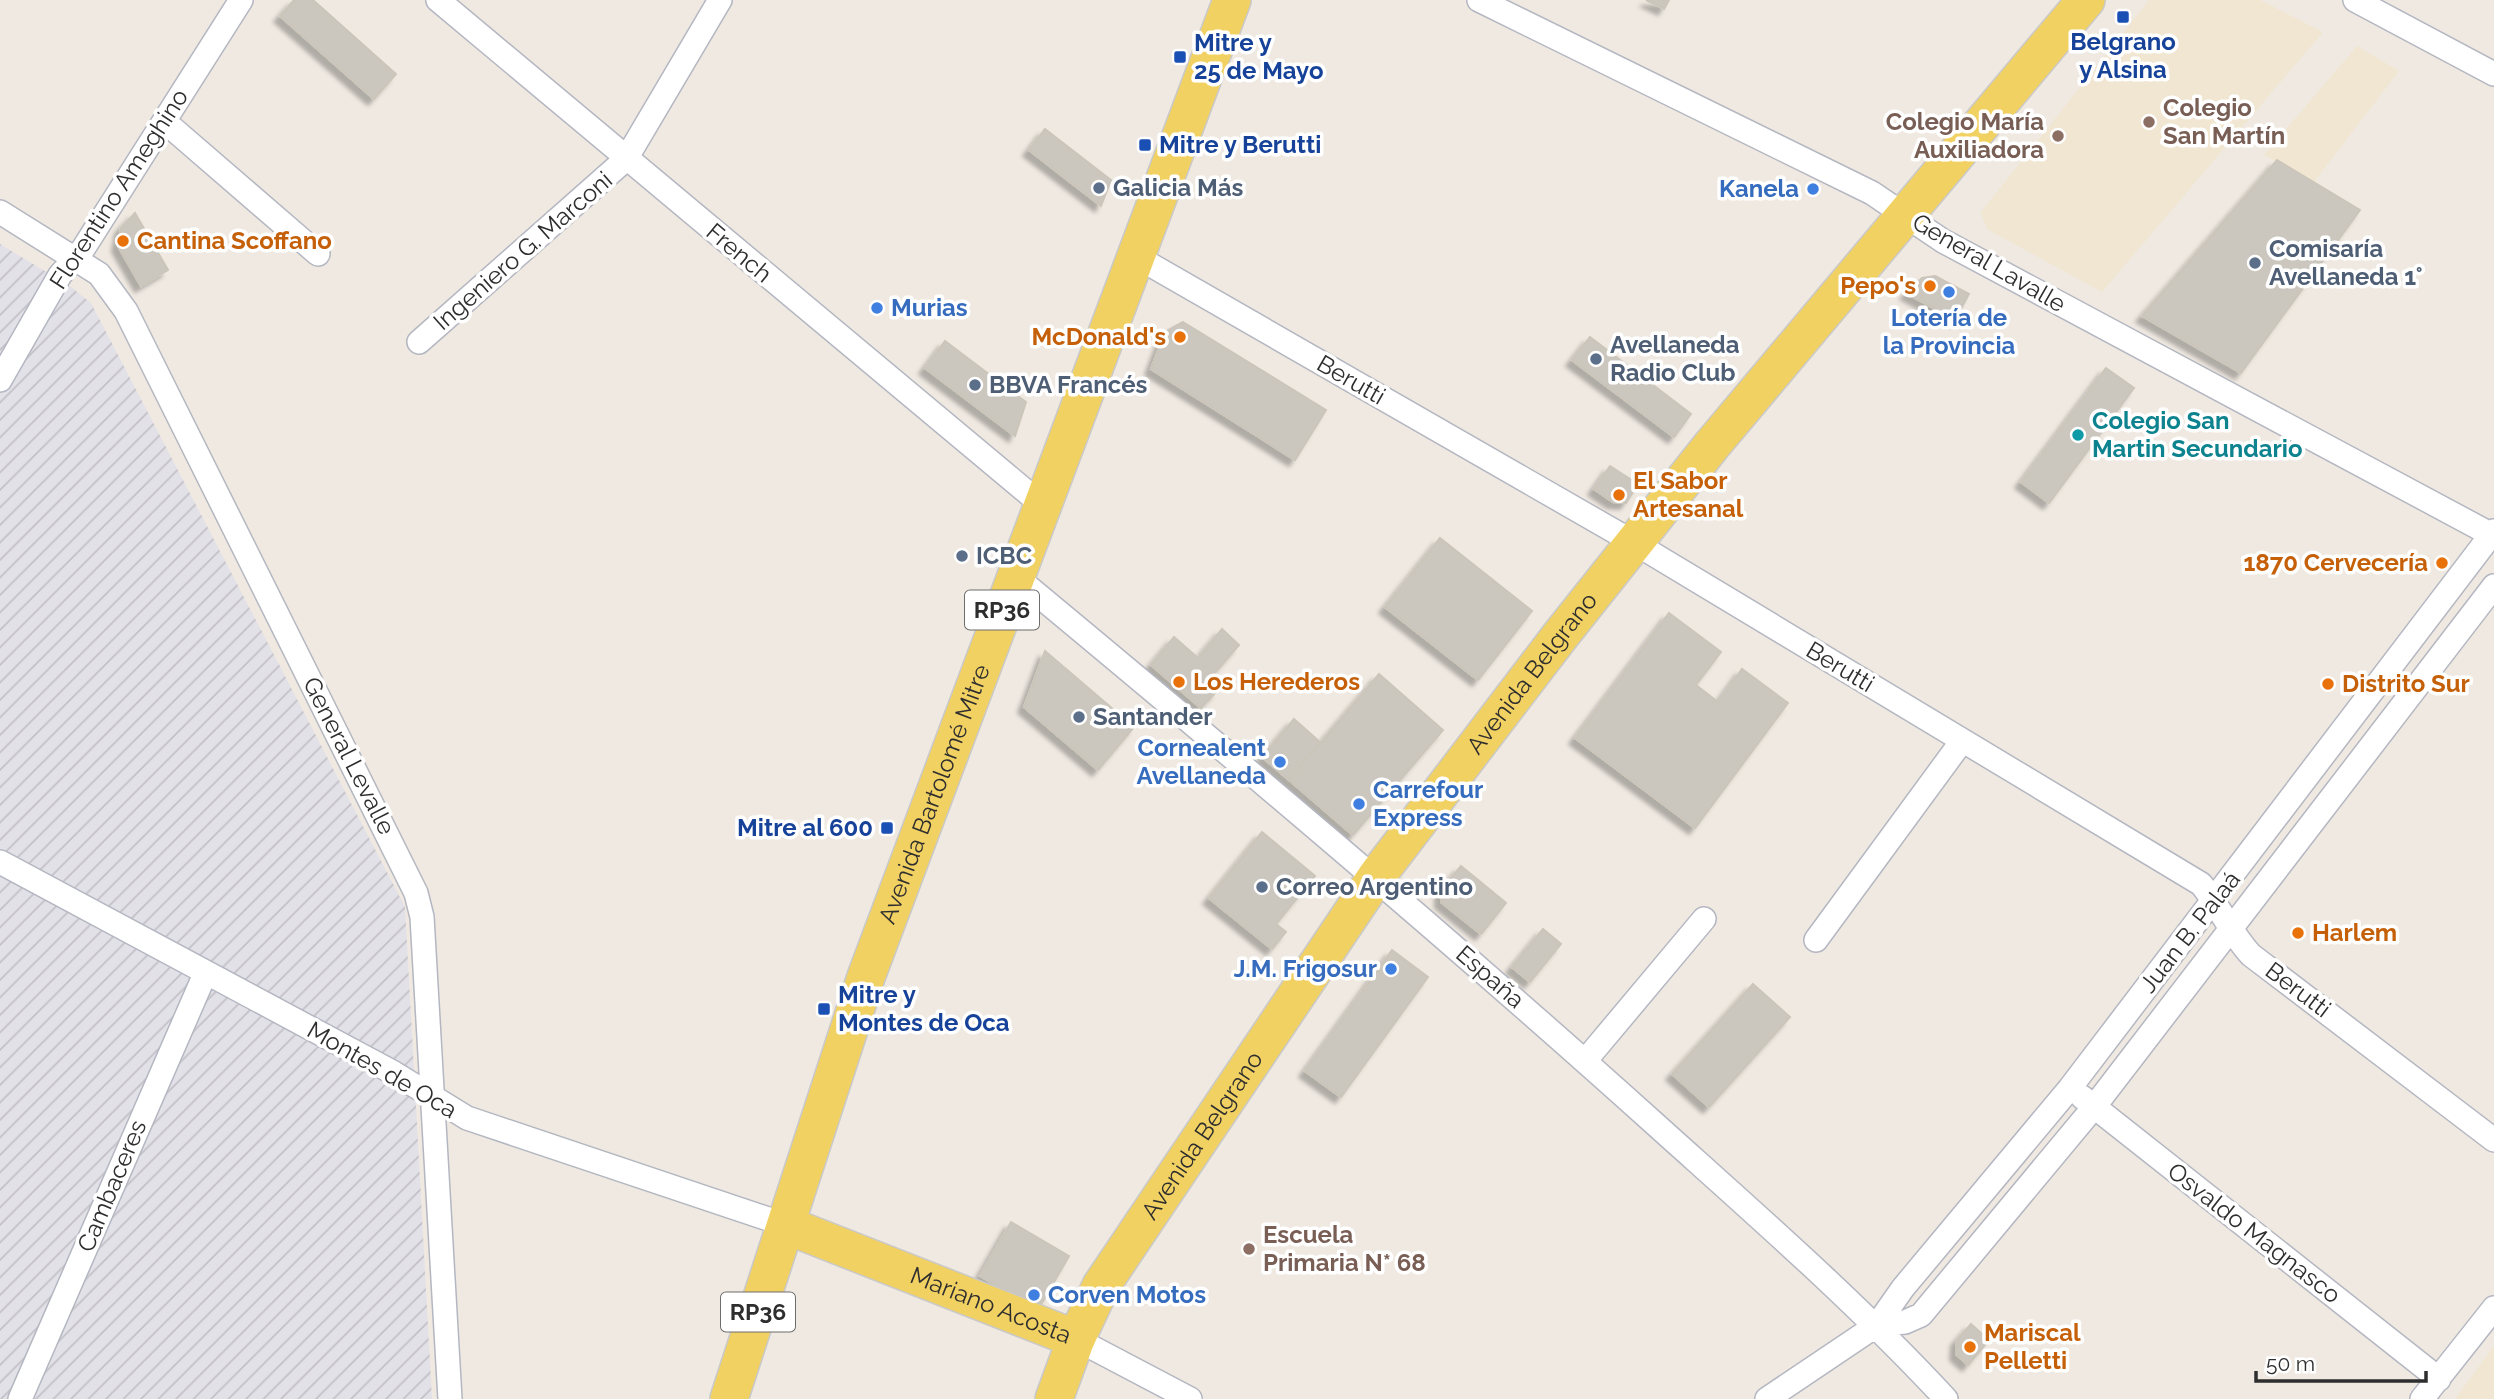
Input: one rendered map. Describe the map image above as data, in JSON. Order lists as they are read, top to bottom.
{
  "streets": {
    "main road": [
      "RP36",
      "Avenida Belgrano",
      "Avenida Bartolomé Mitre",
      "Mariano Acosta"
    ],
    "street": [
      "Florentino Ameghino",
      "Ingeniero G. Marconi",
      "French",
      "General Lavalle",
      "Berutti",
      "General Levalle",
      "Juan B. Palaá",
      "España",
      "Montes de Oca",
      "Cambaceres",
      "Osvaldo Magnasco"
    ]
  },
  "crossings": [
    ["Florentino Ameghino", "General Levalle"],
    ["Ingeniero G. Marconi", "French"],
    ["French", "Avenida Bartolomé Mitre"],
    ["General Lavalle", "Avenida Belgrano"],
    ["General Lavalle", "Juan B. Palaá"],
    ["Berutti", "Avenida Belgrano"],
    ["Berutti", "Avenida Bartolomé Mitre"],
    ["Berutti", "Juan B. Palaá"],
    ["Avenida Belgrano", "España"],
    ["Avenida Belgrano", "Mariano Acosta"],
    ["General Levalle", "Montes de Oca"],
    ["Avenida Bartolomé Mitre", "España"],
    ["Avenida Bartolomé Mitre", "Montes de Oca"],
    ["Avenida Bartolomé Mitre", "Mariano Acosta"],
    ["Juan B. Palaá", "España"],
    ["Juan B. Palaá", "Osvaldo Magnasco"],
    ["Montes de Oca", "Cambaceres"],
    ["Montes de Oca", "Mariano Acosta"]
  ],
  "places": {
    "transit": [
      "Belgrano y Alsina",
      "Mitre y 25 de Mayo",
      "Mitre y Berutti",
      "Mitre al 600",
      "Mitre y Montes de Oca"
    ],
    "other": [
      "Colegio San Martín",
      "Colegio María Auxiliadora",
      "Galicia Más",
      "Kanela",
      "Cantina Scoffano",
      "Comisaría Avellaneda 1°",
      "Pepo's",
      "Lotería de la Provincia",
      "Murias",
      "McDonald's",
      "Avellaneda Radio Club",
      "BBVA Francés",
      "Colegio San Martin Secundario",
      "El Sabor Artesanal",
      "ICBC",
      "1870 Cervecería",
      "Los Herederos",
      "Distrito Sur",
      "Santander",
      "Cornealent Avellaneda",
      "Carrefour Express",
      "Correo Argentino",
      "Harlem",
      "J.M. Frigosur",
      "Escuela Primaria N* 68",
      "Corven Motos",
      "Mariscal Pelletti"
    ]
  },
  "scale_bar": "50 m"
}
